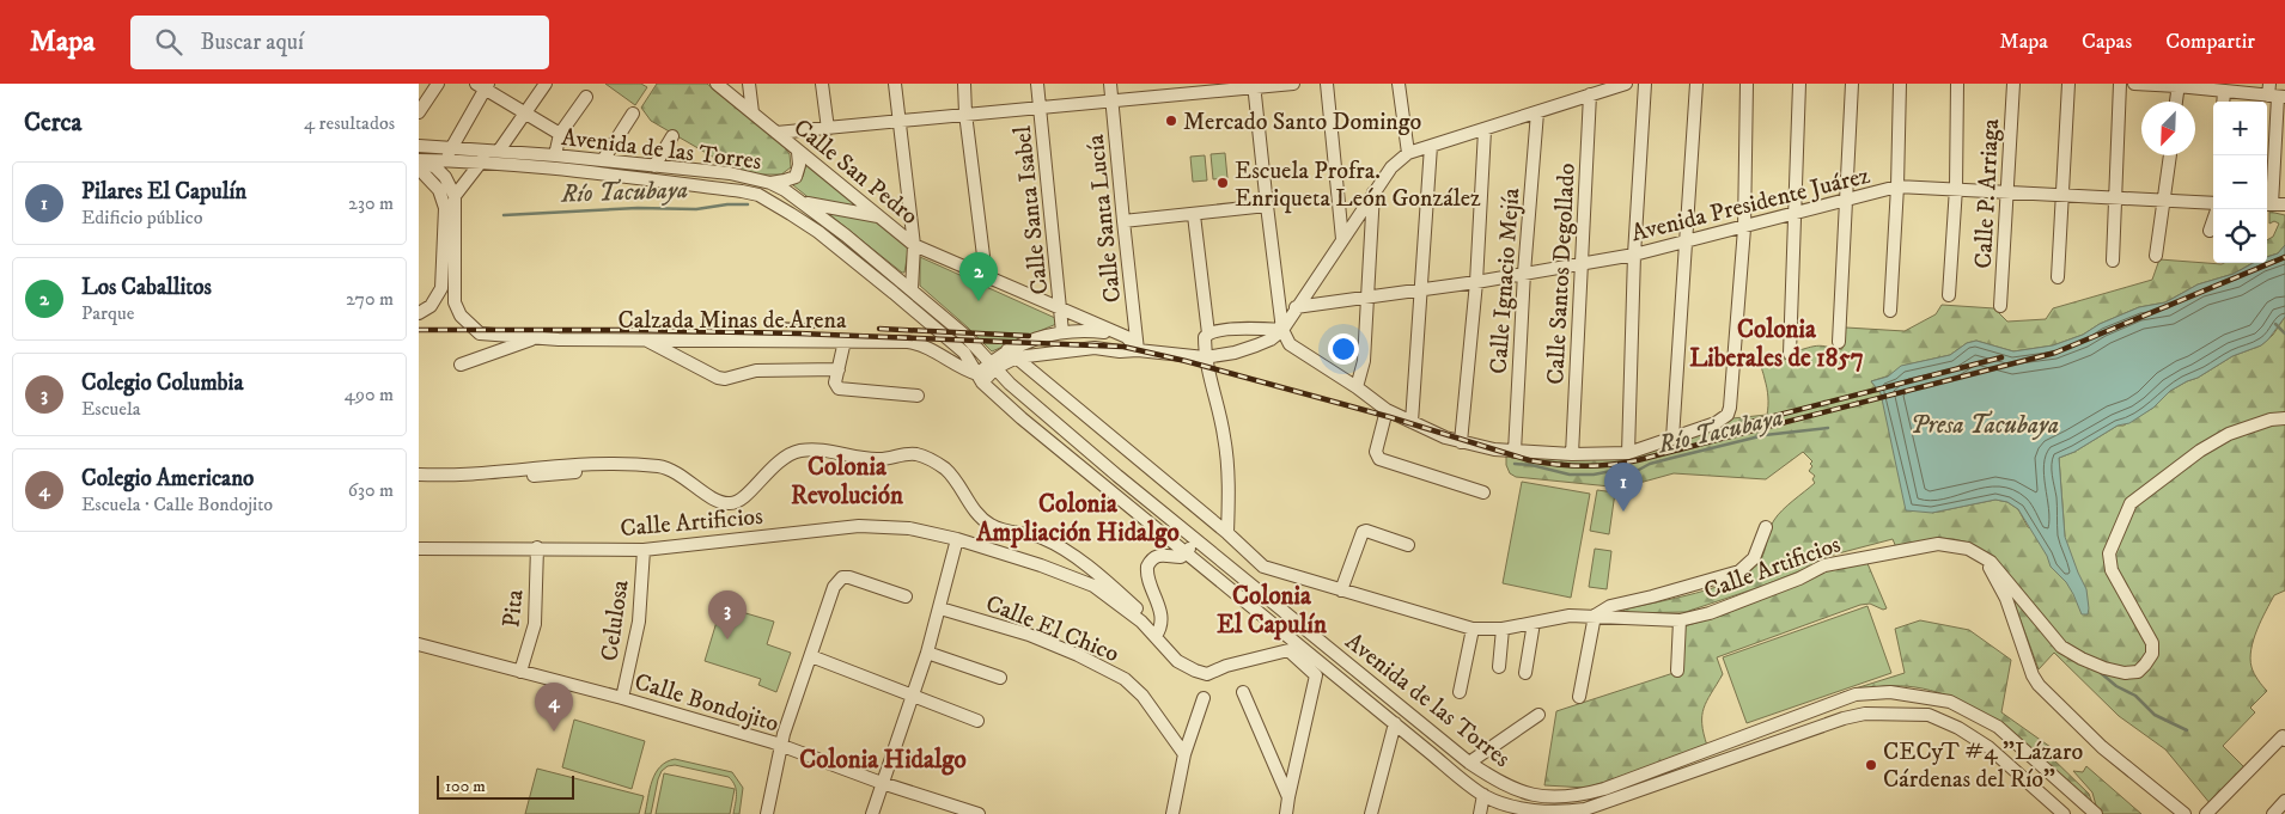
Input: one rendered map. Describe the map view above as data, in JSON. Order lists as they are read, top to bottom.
{
  "streets": {
    "street": [
      "Avenida de las Torres",
      "Calle San Pedro",
      "Calle P. Arriaga",
      "Avenida Presidente Juárez",
      "Calle Santa Isabel",
      "Calle Santa Lucía",
      "Calle Santos Degollado",
      "Calle Ignacio Mejía",
      "Calzada Minas de Arena",
      "Calle Artificios",
      "Pita",
      "Celulosa",
      "Calle El Chico",
      "Calle Bondojito"
    ]
  },
  "crossings": [
    ["Avenida de las Torres", "Calzada Minas de Arena"],
    ["Calle San Pedro", "Calle Santa Isabel"],
    ["Calle P. Arriaga", "Avenida Presidente Juárez"],
    ["Avenida Presidente Juárez", "Calle Santos Degollado"],
    ["Avenida Presidente Juárez", "Calle Ignacio Mejía"],
    ["Calle Artificios", "Pita"],
    ["Calle Artificios", "Celulosa"],
    ["Pita", "Calle Bondojito"],
    ["Celulosa", "Calle Bondojito"]
  ],
  "districts": [
    "Colonia Liberales de 1857",
    "Colonia Revolución",
    "Colonia Ampliación Hidalgo",
    "Colonia El Capulín",
    "Colonia Hidalgo"
  ],
  "water": ["Río Tacubaya", "Presa Tacubaya"],
  "places": ["Mercado Santo Domingo", "Escuela Profra. Enriqueta León González", "CECyT #4 \"Lázaro Cárdenas del Río\""],
  "scale_bar": "100 m",
  "north": "bottom left",
  "page": {
    "header": "Mapa",
    "search": "Buscar aquí",
    "nav": ["Mapa", "Capas", "Compartir"],
    "heading": ["Cerca", "4 resultados"],
    "map_buttons": ["+", "−"],
    "list": [
      {
        "mark": "1",
        "name": "Pilares El Capulín",
        "note": "Edificio público",
        "value": "230 m"
      },
      {
        "mark": "2",
        "name": "Los Caballitos",
        "note": "Parque",
        "value": "270 m"
      },
      {
        "mark": "3",
        "name": "Colegio Columbia",
        "note": "Escuela",
        "value": "490 m"
      },
      {
        "mark": "4",
        "name": "Colegio Americano",
        "note": "Escuela · Calle Bondojito",
        "value": "630 m"
      }
    ],
    "pins": [
      "2",
      "1",
      "3",
      "4"
    ],
    "scale": "100 m"
  }
}
